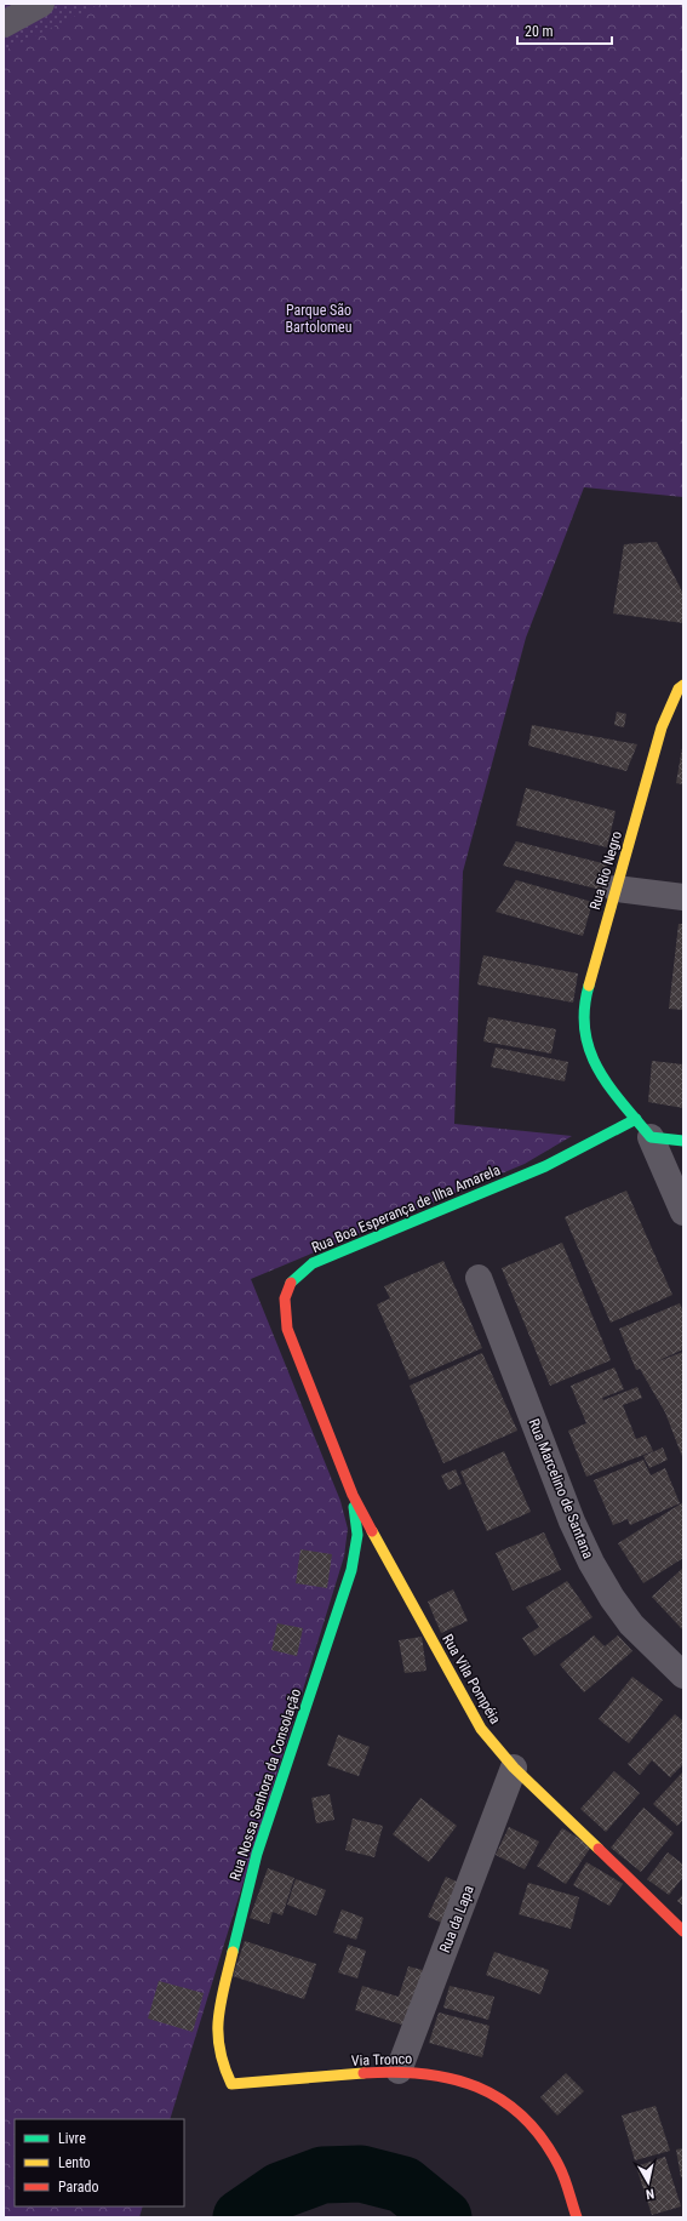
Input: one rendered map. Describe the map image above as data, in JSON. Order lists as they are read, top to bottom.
{
  "streets": {
    "street": [
      "Rua Rio Negro",
      "Rua Boa Esperança de Ilha Amarela",
      "Rua Marcelino de Santana",
      "Rua Vila Pompéia",
      "Rua Nossa Senhora da Consolação",
      "Rua da Lapa",
      "Via Tronco"
    ]
  },
  "crossings": [
    ["Rua Rio Negro", "Rua Boa Esperança de Ilha Amarela"],
    ["Rua Boa Esperança de Ilha Amarela", "Rua Vila Pompéia"],
    ["Rua Boa Esperança de Ilha Amarela", "Rua Nossa Senhora da Consolação"],
    ["Rua Vila Pompéia", "Rua Nossa Senhora da Consolação"],
    ["Rua Vila Pompéia", "Rua da Lapa"],
    ["Rua Nossa Senhora da Consolação", "Via Tronco"],
    ["Rua da Lapa", "Via Tronco"]
  ],
  "parks": ["Parque São Bartolomeu"],
  "legend": ["Livre", "Lento", "Parado"],
  "scale_bar": "20 m",
  "north": "bottom"
}
